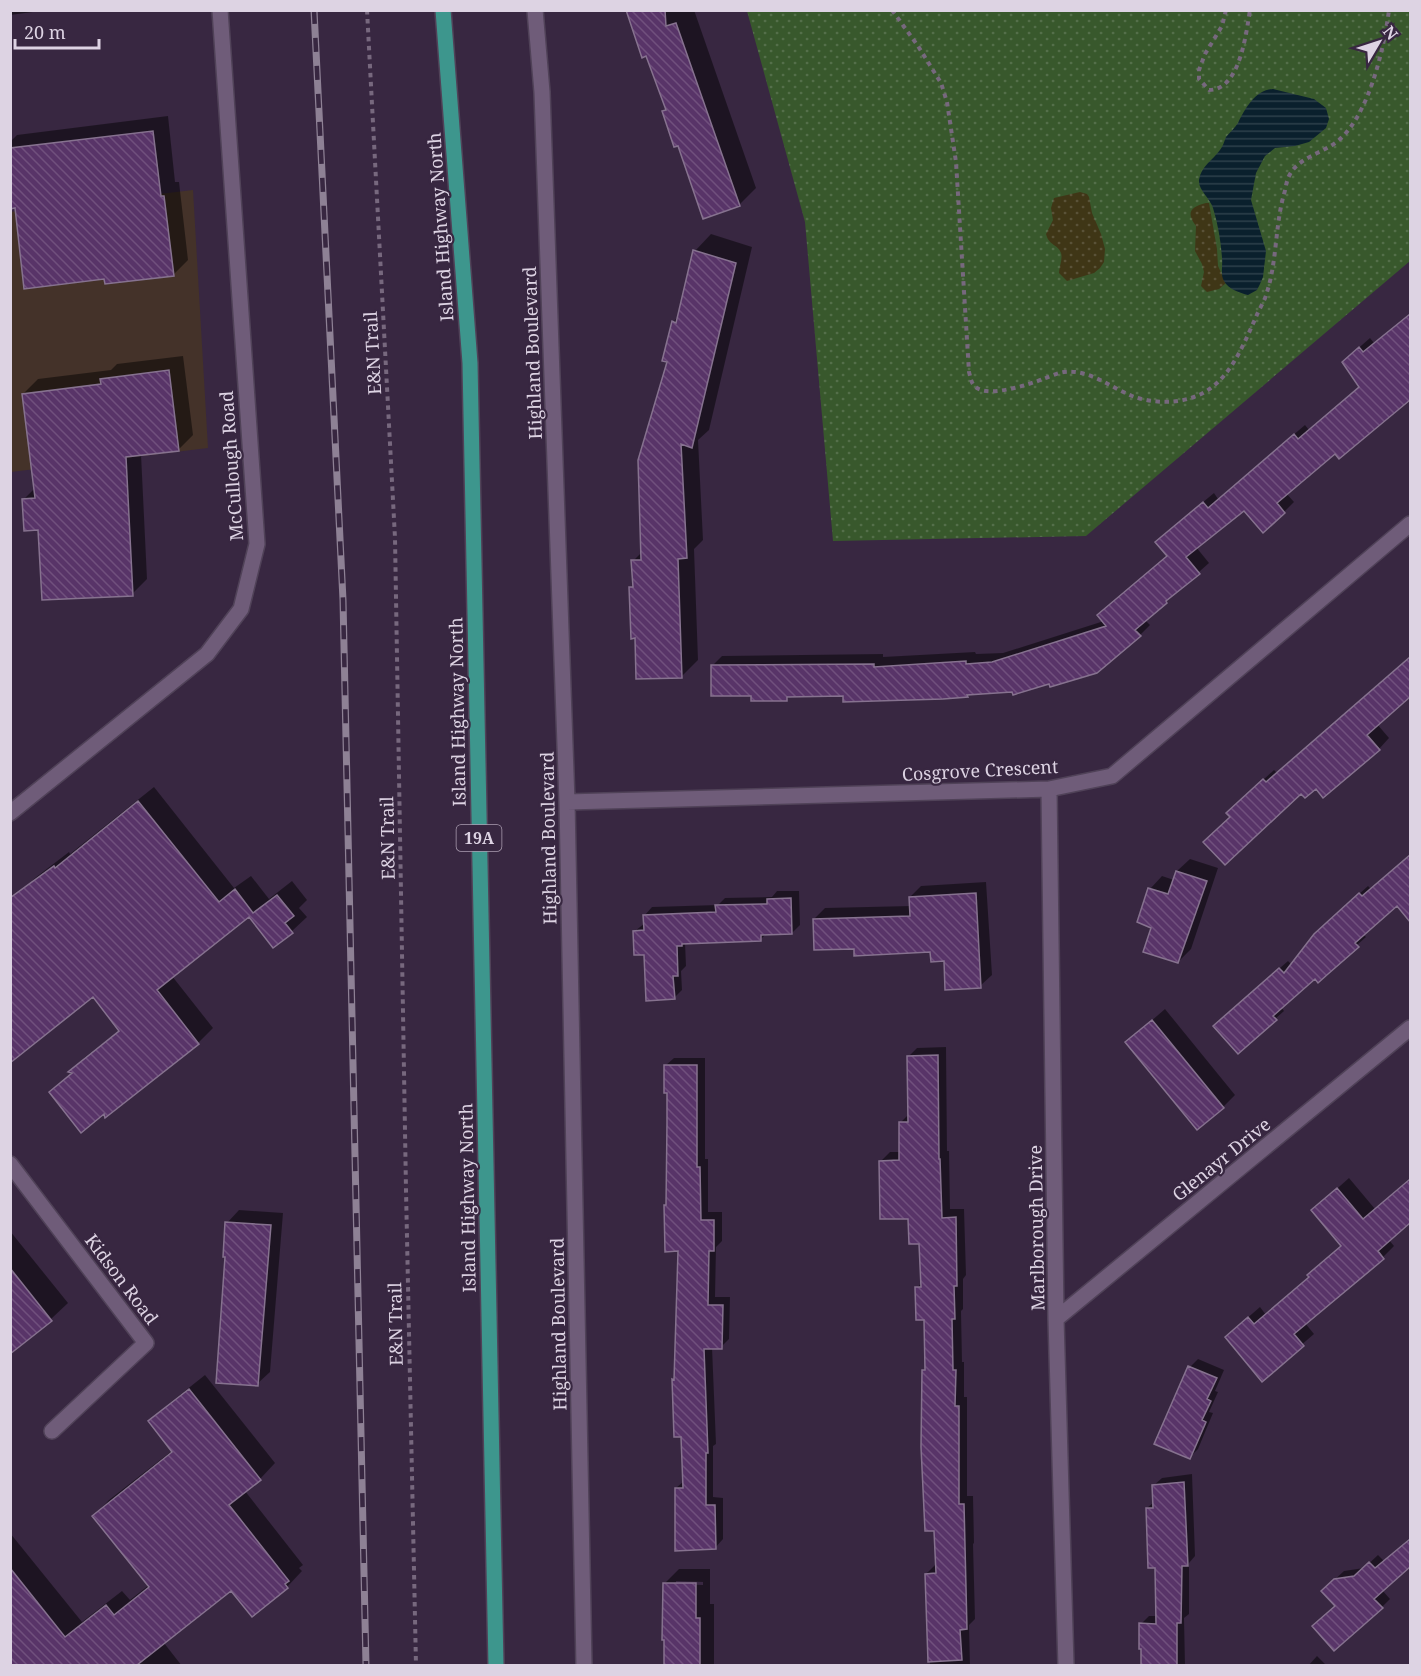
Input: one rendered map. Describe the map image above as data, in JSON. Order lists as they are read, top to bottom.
{
  "streets": {
    "main road": ["Island Highway North", "19A"],
    "street": [
      "Highland Boulevard",
      "McCullough Road",
      "Cosgrove Crescent",
      "Glenayr Drive",
      "Marlborough Drive",
      "Kidson Road"
    ],
    "path": ["E&N Trail"]
  },
  "crossings": [
    ["Highland Boulevard", "Cosgrove Crescent"],
    ["Cosgrove Crescent", "Marlborough Drive"],
    ["Glenayr Drive", "Marlborough Drive"]
  ],
  "scale_bar": "20 m",
  "north": "top right"
}
